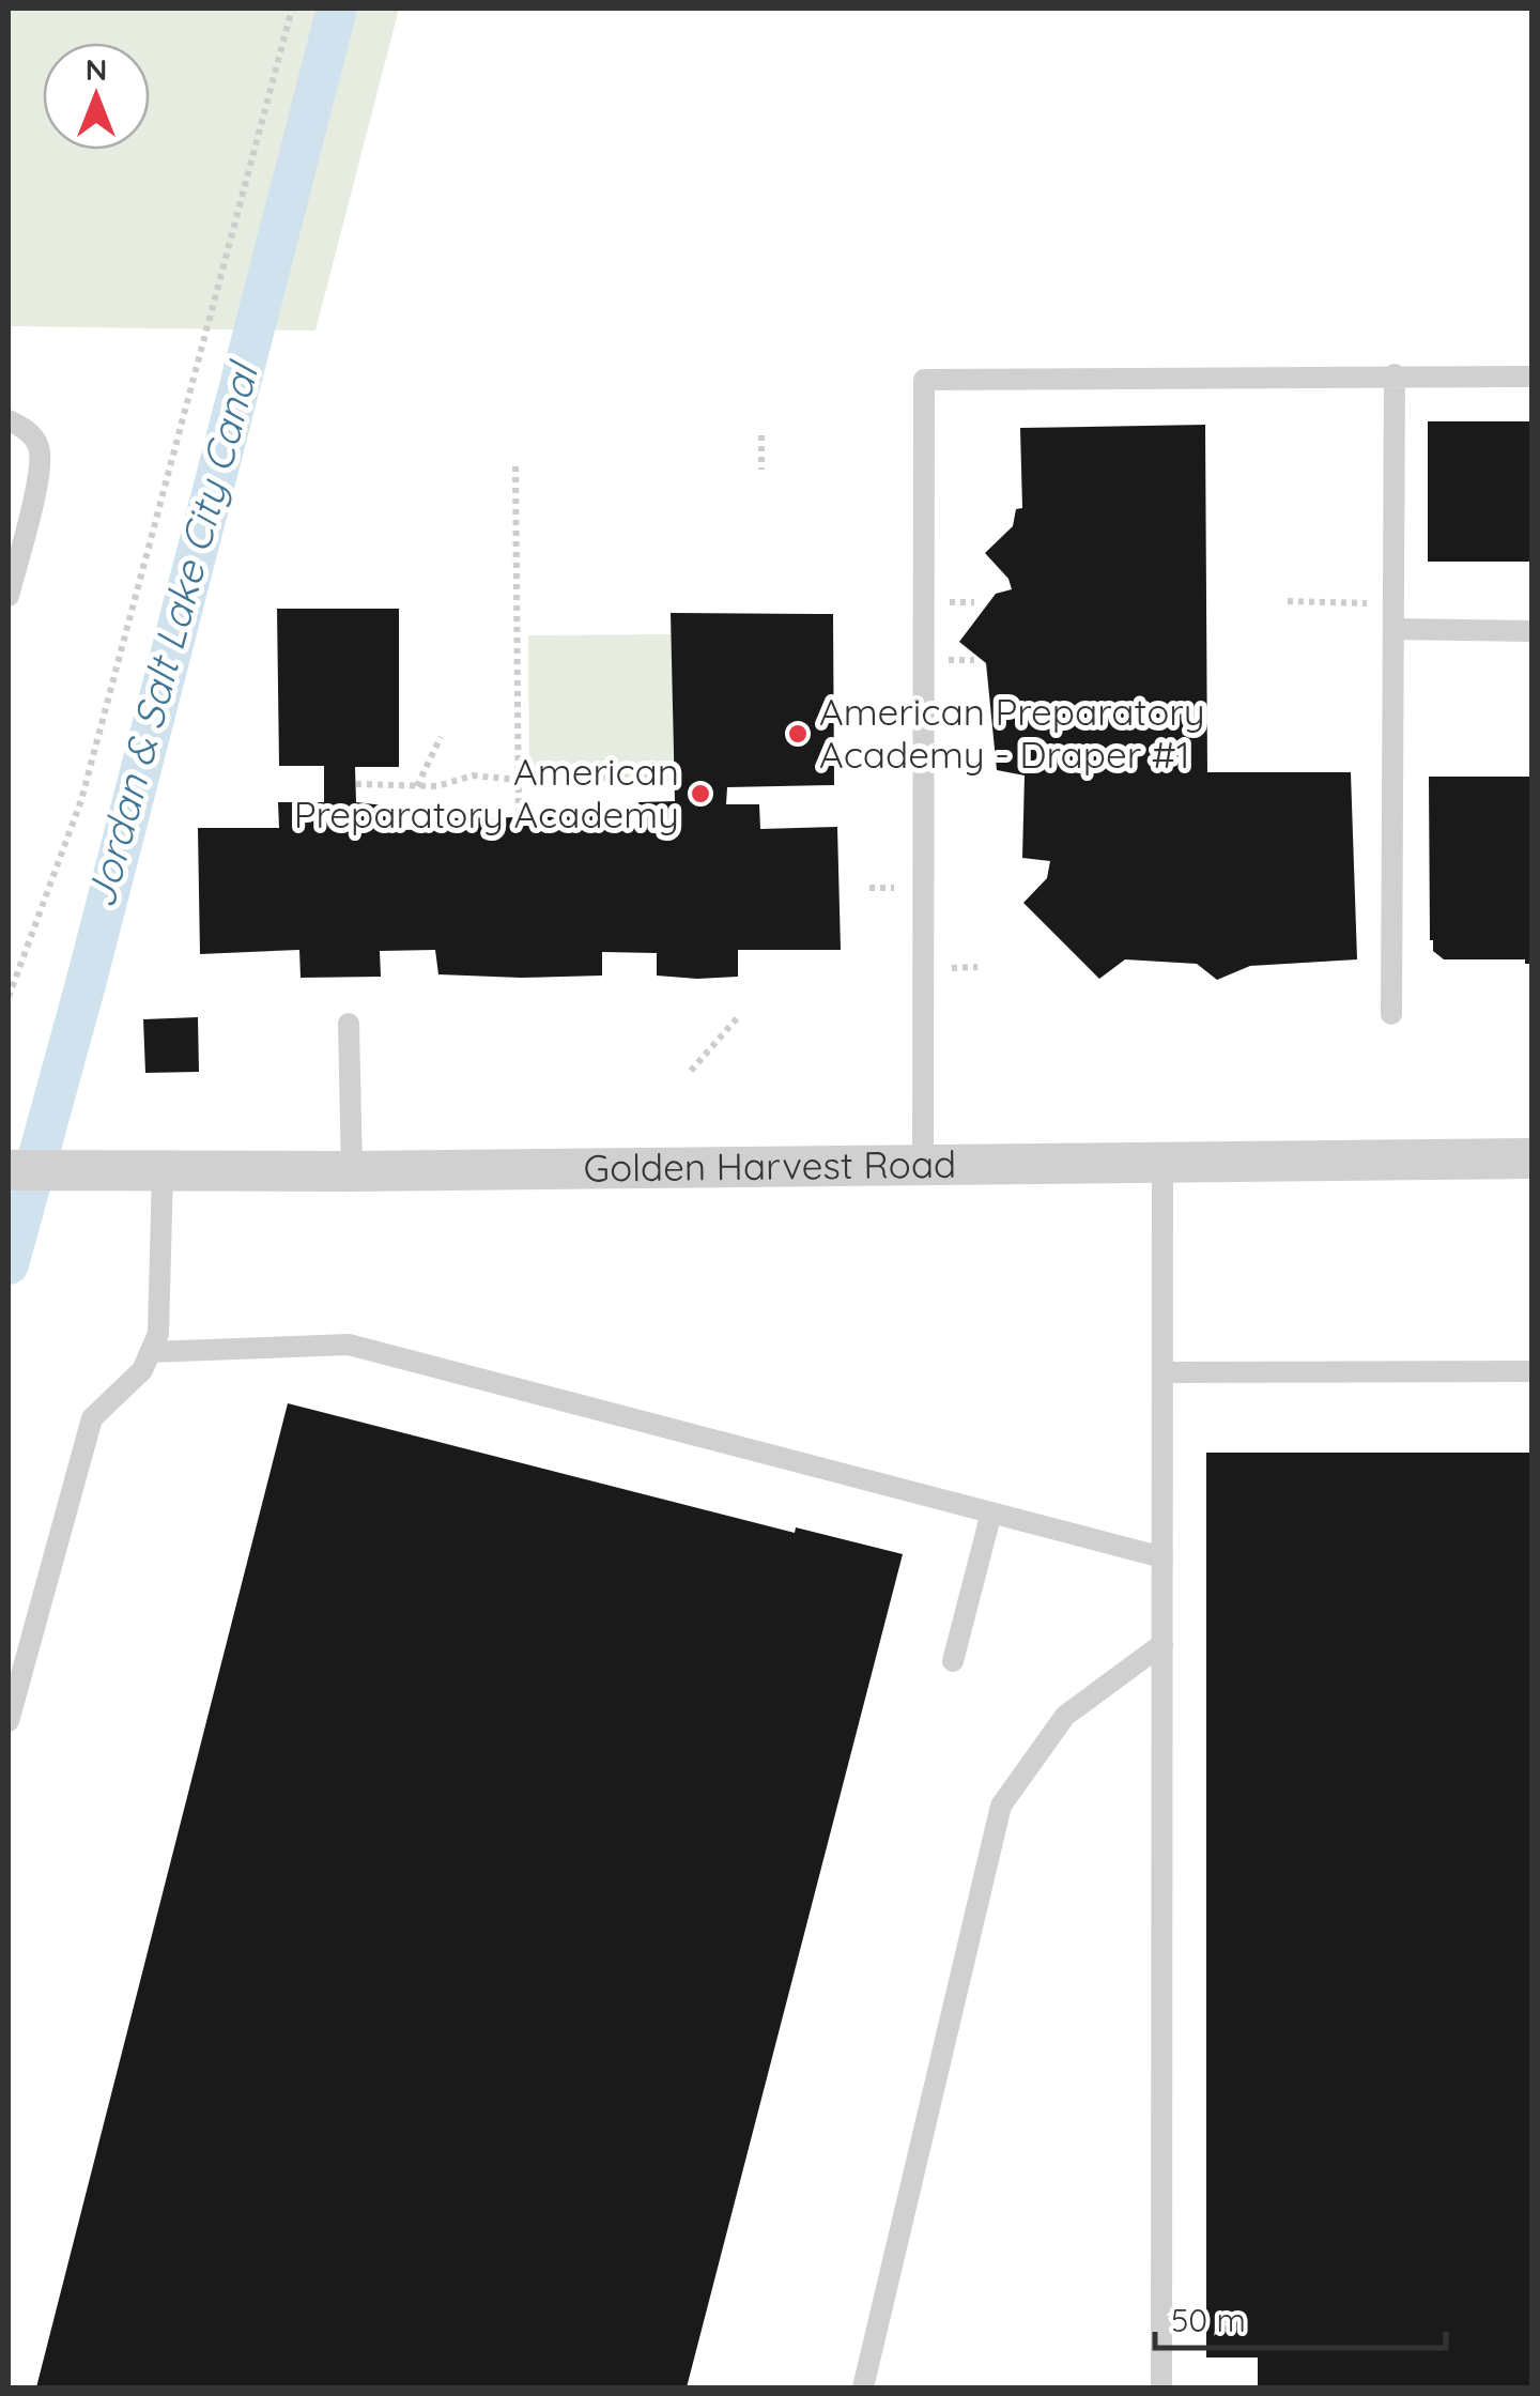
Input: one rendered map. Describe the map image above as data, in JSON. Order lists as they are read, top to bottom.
{
  "streets": {
    "street": ["Golden Harvest Road"]
  },
  "water": ["Jordan & Salt Lake City Canal"],
  "places": ["American Preparatory Academy - Draper #1", "American Preparatory Academy"],
  "scale_bar": "50 m",
  "north": "top"
}
